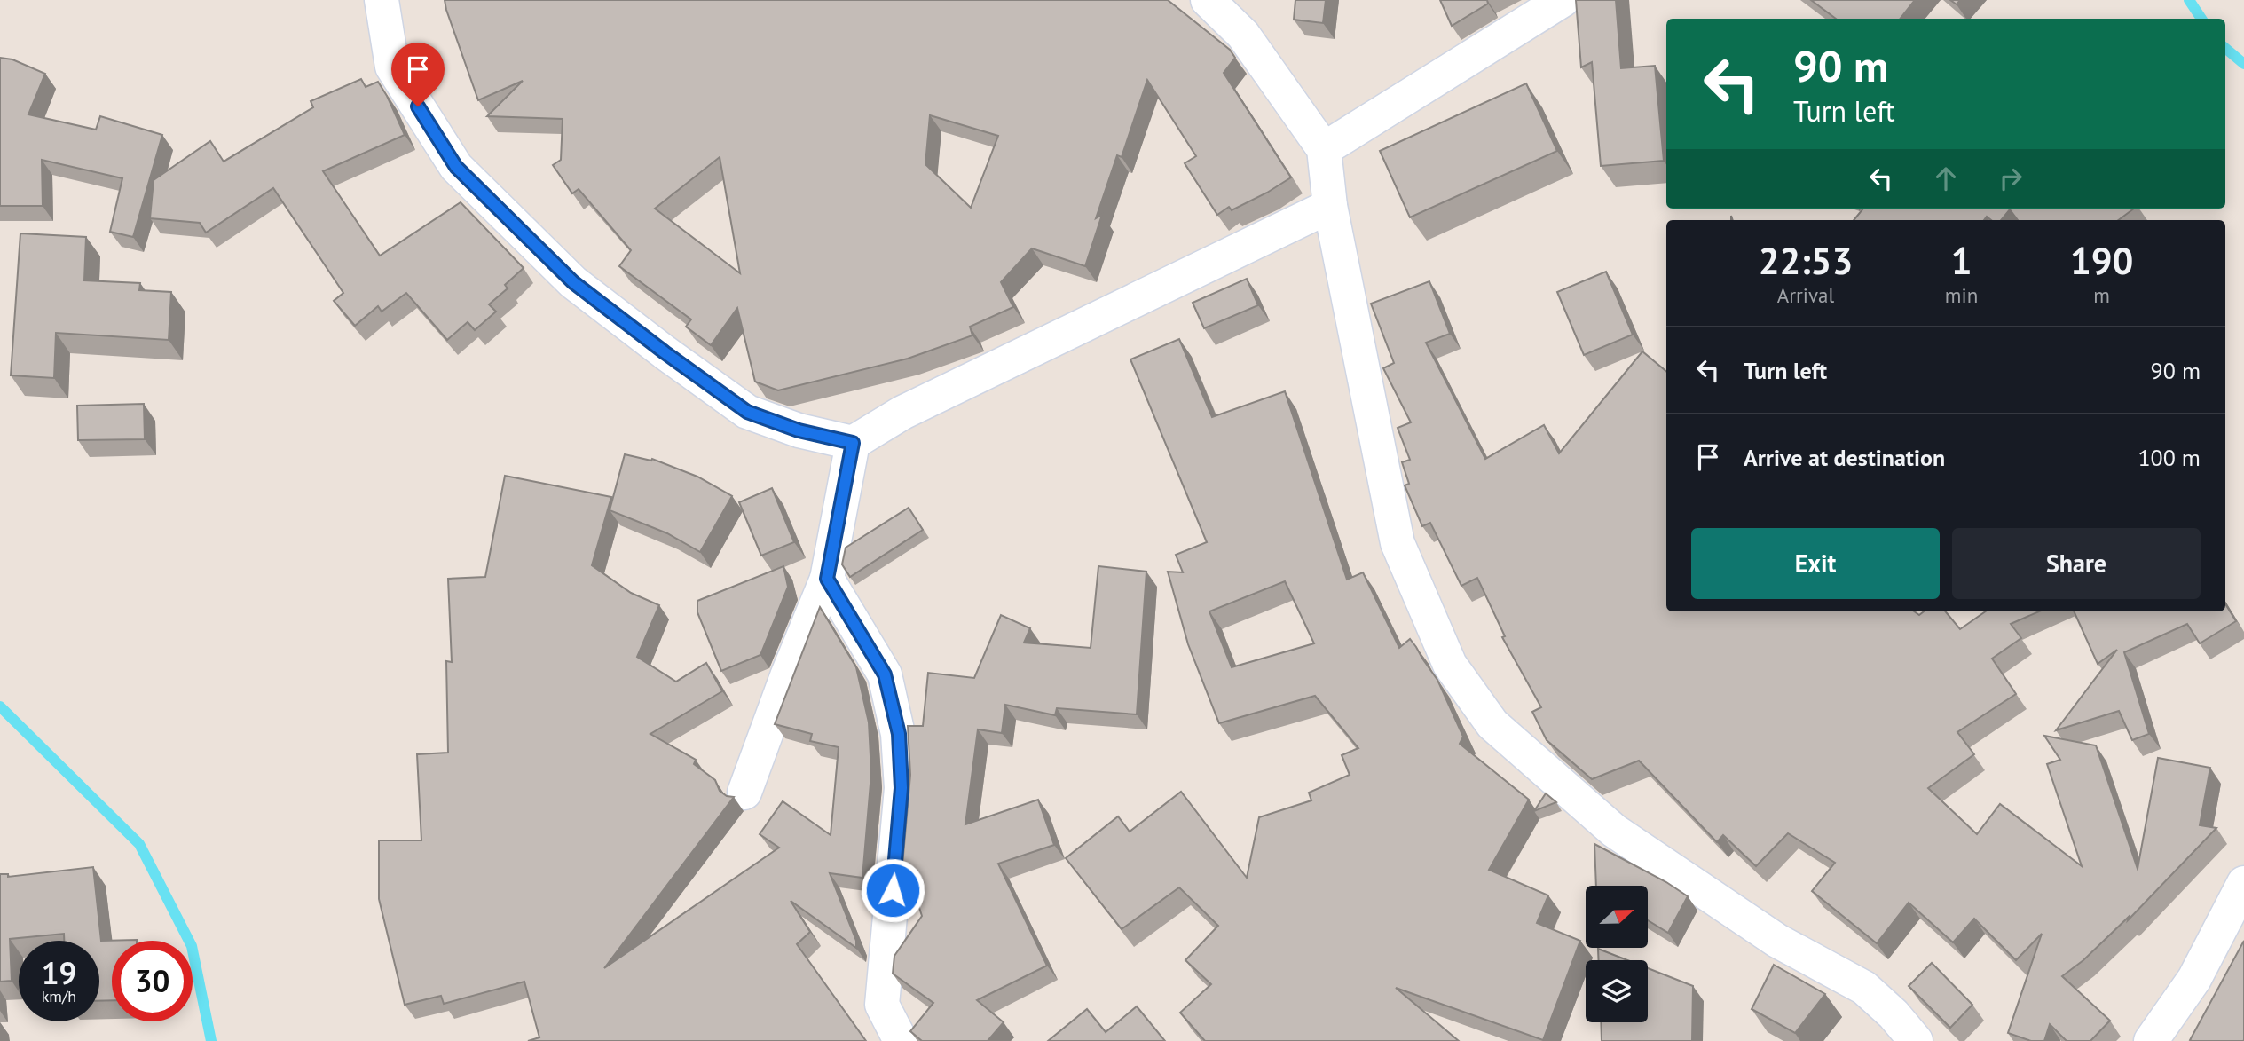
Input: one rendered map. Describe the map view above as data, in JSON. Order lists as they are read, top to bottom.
{
  "north": "right",
  "page": {
    "turn": ["90 m", "Turn left"],
    "eta": [
      "22:53",
      "Arrival",
      "1",
      "min",
      "190",
      "m"
    ],
    "list": [
      {
        "name": "Turn left",
        "value": "90 m"
      },
      {
        "name": "Arrive at destination",
        "value": "100 m"
      }
    ],
    "buttons": ["Exit", "Share"],
    "speed": "19 km/h",
    "limit": "30"
  }
}
